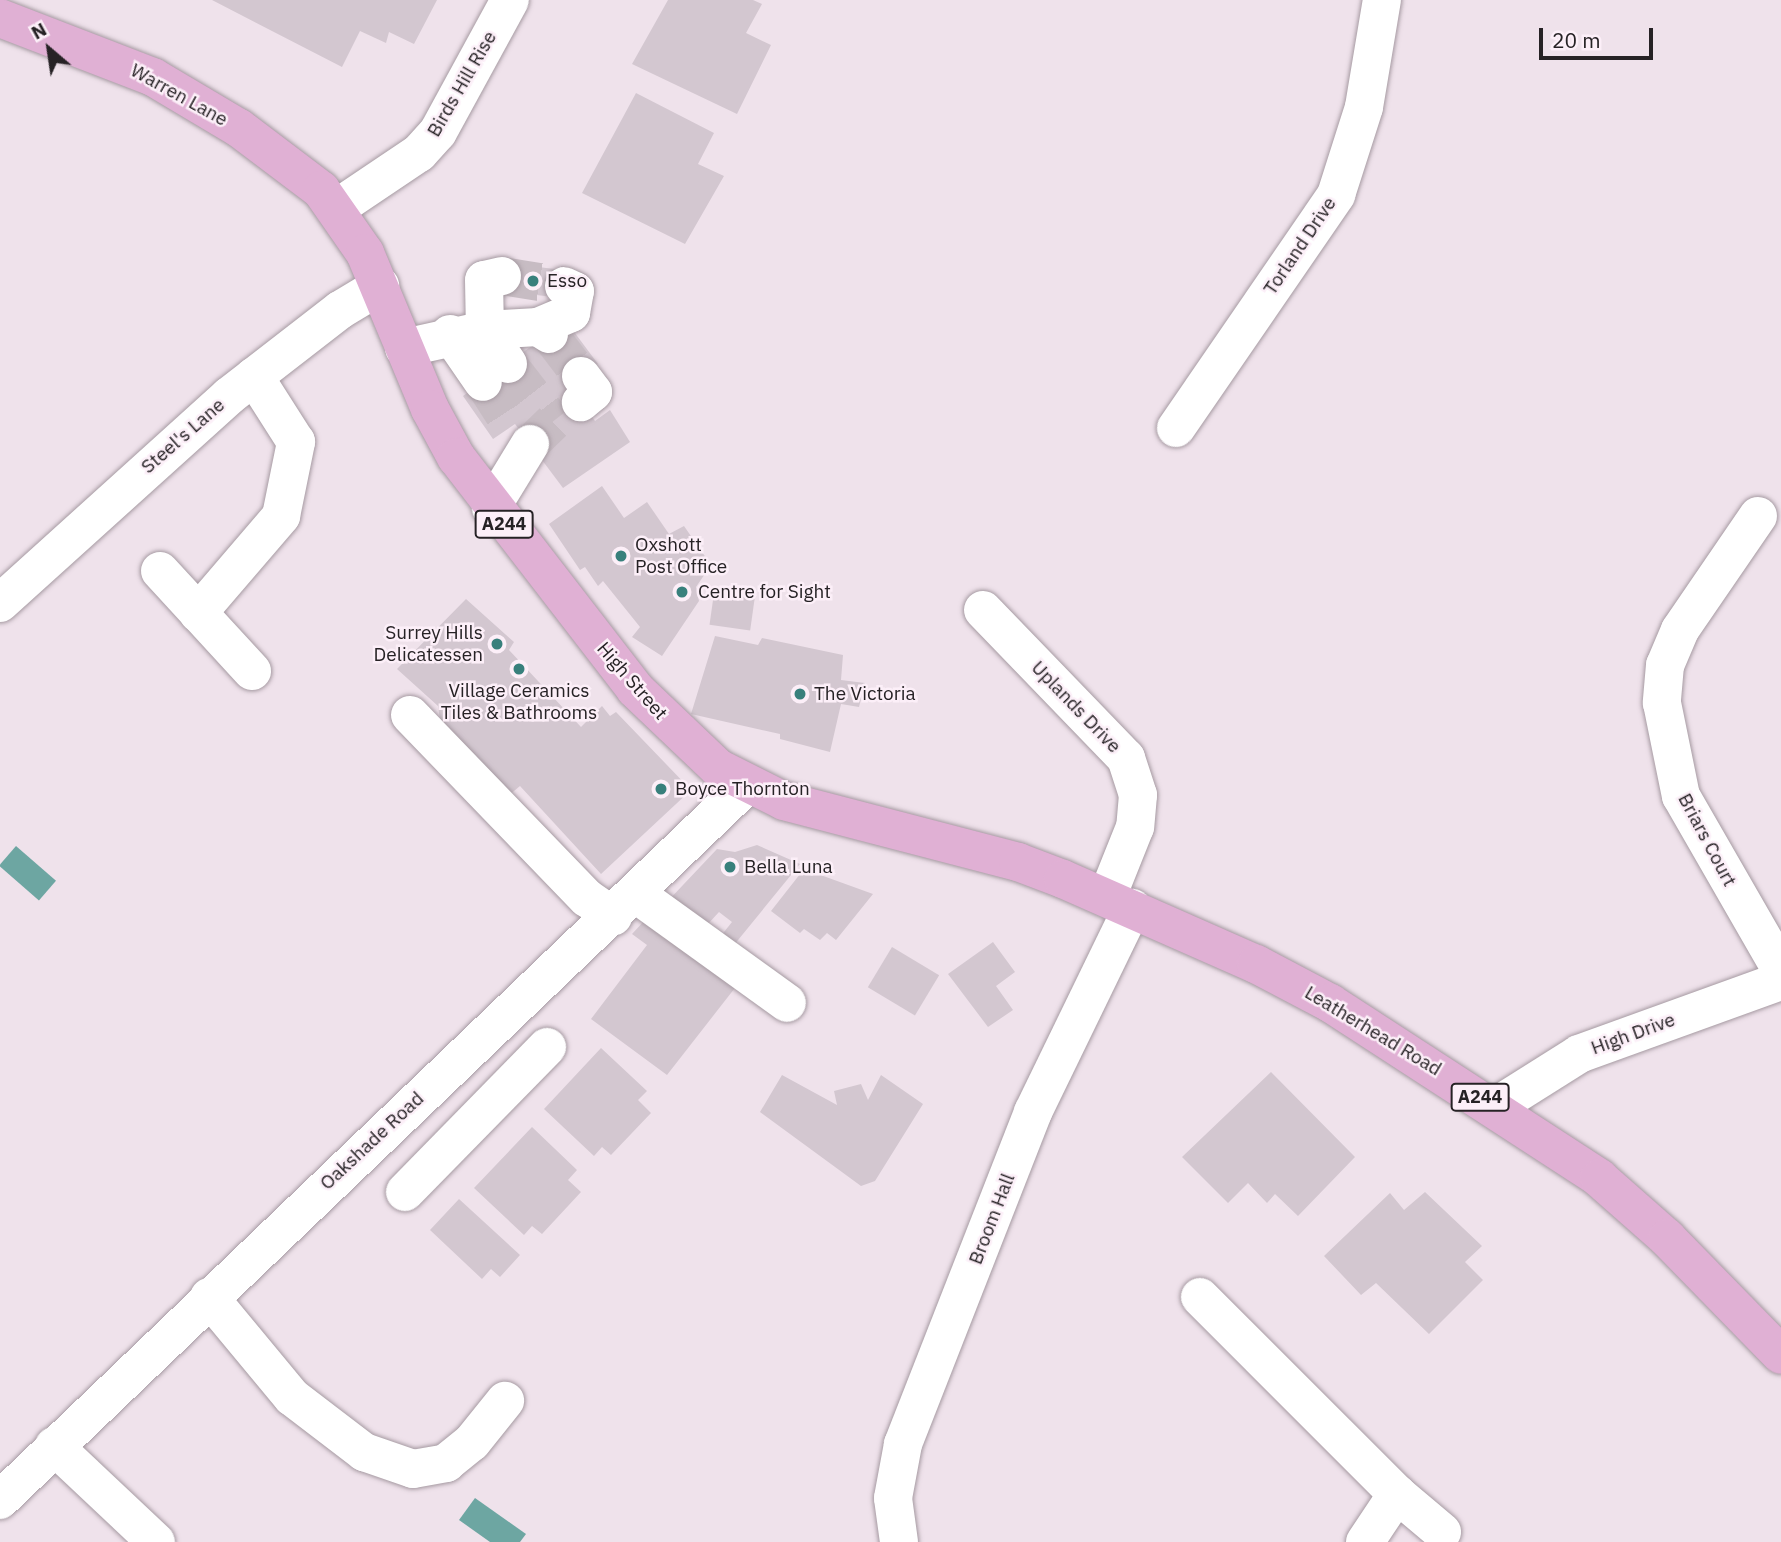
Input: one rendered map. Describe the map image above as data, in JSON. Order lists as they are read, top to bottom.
{
  "streets": {
    "main road": [
      "Warren Lane",
      "A244",
      "High Street",
      "Leatherhead Road"
    ],
    "street": [
      "Birds Hill Rise",
      "Torland Drive",
      "Steel's Lane",
      "Uplands Drive",
      "Briars Court",
      "High Drive",
      "Oakshade Road",
      "Broom Hall"
    ]
  },
  "crossings": [
    ["Birds Hill Rise", "Warren Lane"],
    ["Birds Hill Rise", "High Street"],
    ["Warren Lane", "High Street"],
    ["Steel's Lane", "High Street"],
    ["High Street", "Uplands Drive"],
    ["High Street", "Leatherhead Road"],
    ["High Street", "Oakshade Road"],
    ["High Street", "Broom Hall"],
    ["Uplands Drive", "Leatherhead Road"],
    ["Uplands Drive", "Broom Hall"],
    ["Leatherhead Road", "High Drive"],
    ["Leatherhead Road", "Broom Hall"]
  ],
  "places": [
    "Esso",
    "Oxshott Post Office",
    "Centre for Sight",
    "Surrey Hills Delicatessen",
    "Village Ceramics Tiles & Bathrooms",
    "The Victoria",
    "Boyce Thornton",
    "Bella Luna"
  ],
  "scale_bar": "20 m",
  "north": "top left"
}
